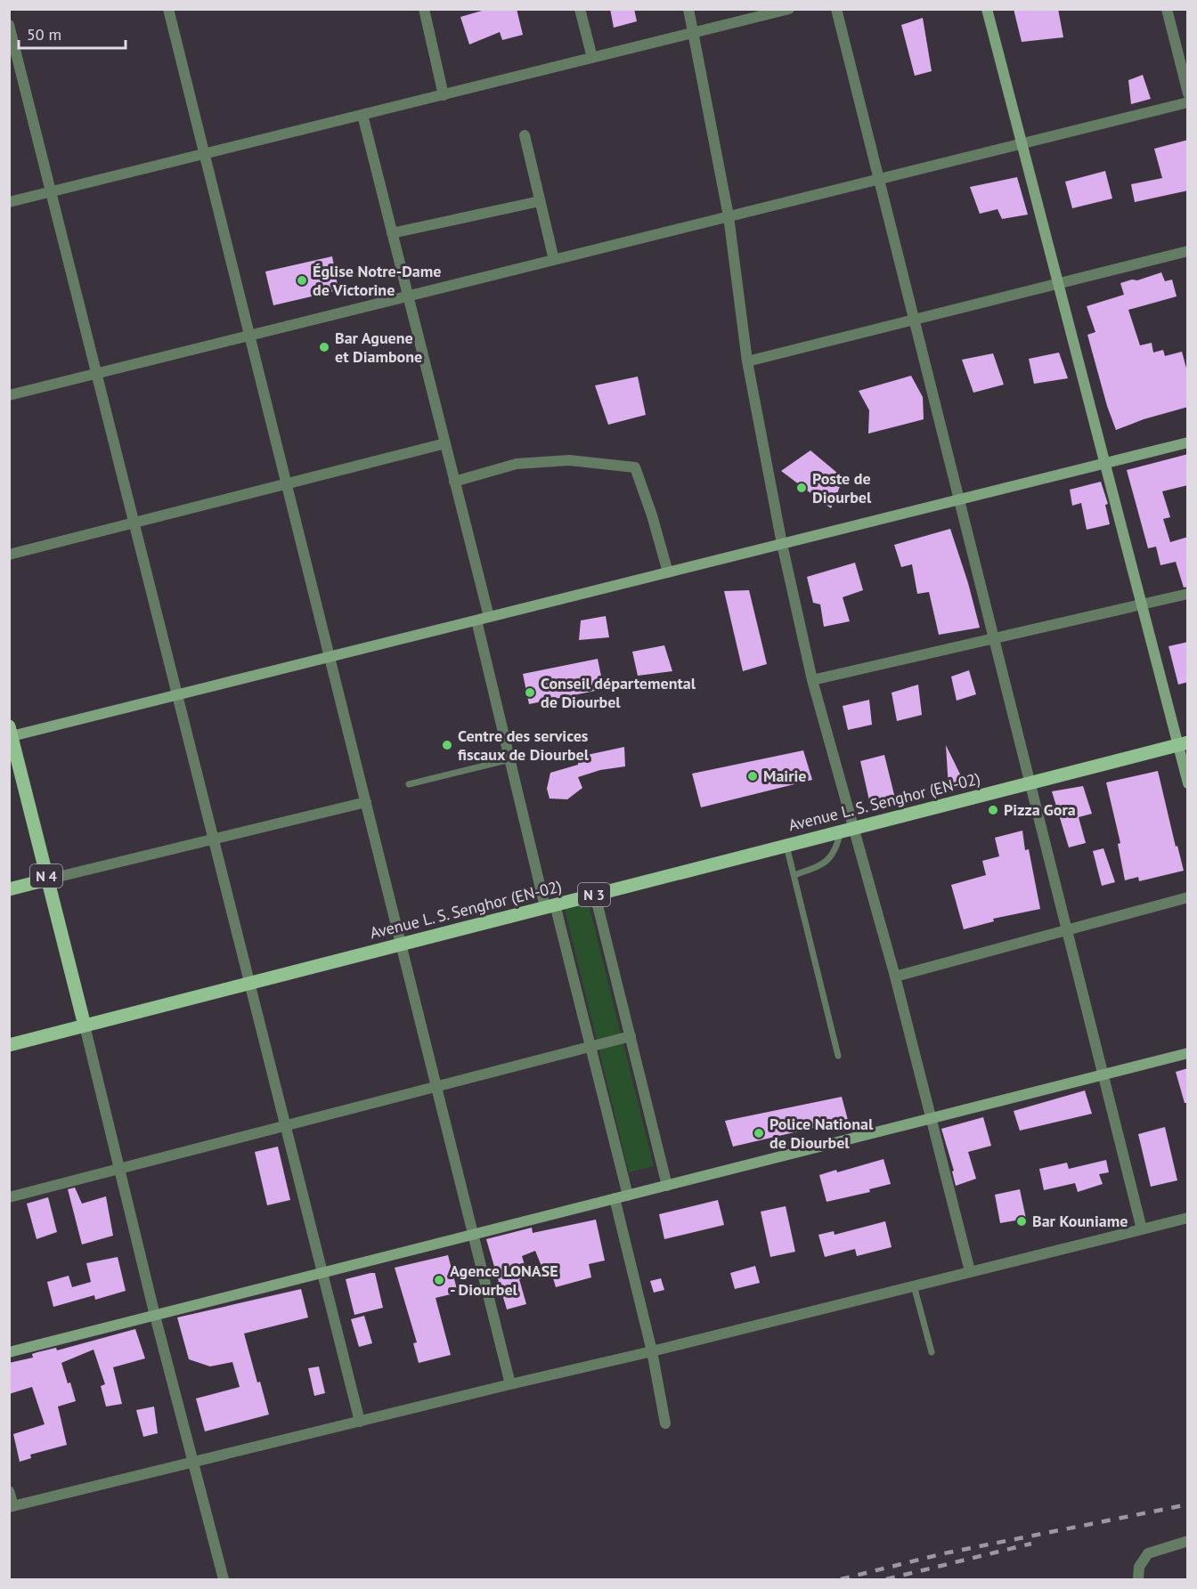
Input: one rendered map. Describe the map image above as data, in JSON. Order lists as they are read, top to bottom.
{
  "streets": {
    "main road": ["Avenue L. S. Senghor (EN-02)", "N 4", "N 3"]
  },
  "crossings": [
    ["Avenue L. S. Senghor (EN-02)", "N 4"]
  ],
  "places": [
    "Église Notre-Dame de Victorine",
    "Bar Aguene et Diambone",
    "Poste de Diourbel",
    "Conseil départemental de Diourbel",
    "Centre des services fiscaux de Diourbel",
    "Mairie",
    "Pizza Gora",
    "Police National de Diourbel",
    "Bar Kouniame",
    "Agence LONASE - Diourbel"
  ],
  "scale_bar": "50 m"
}
